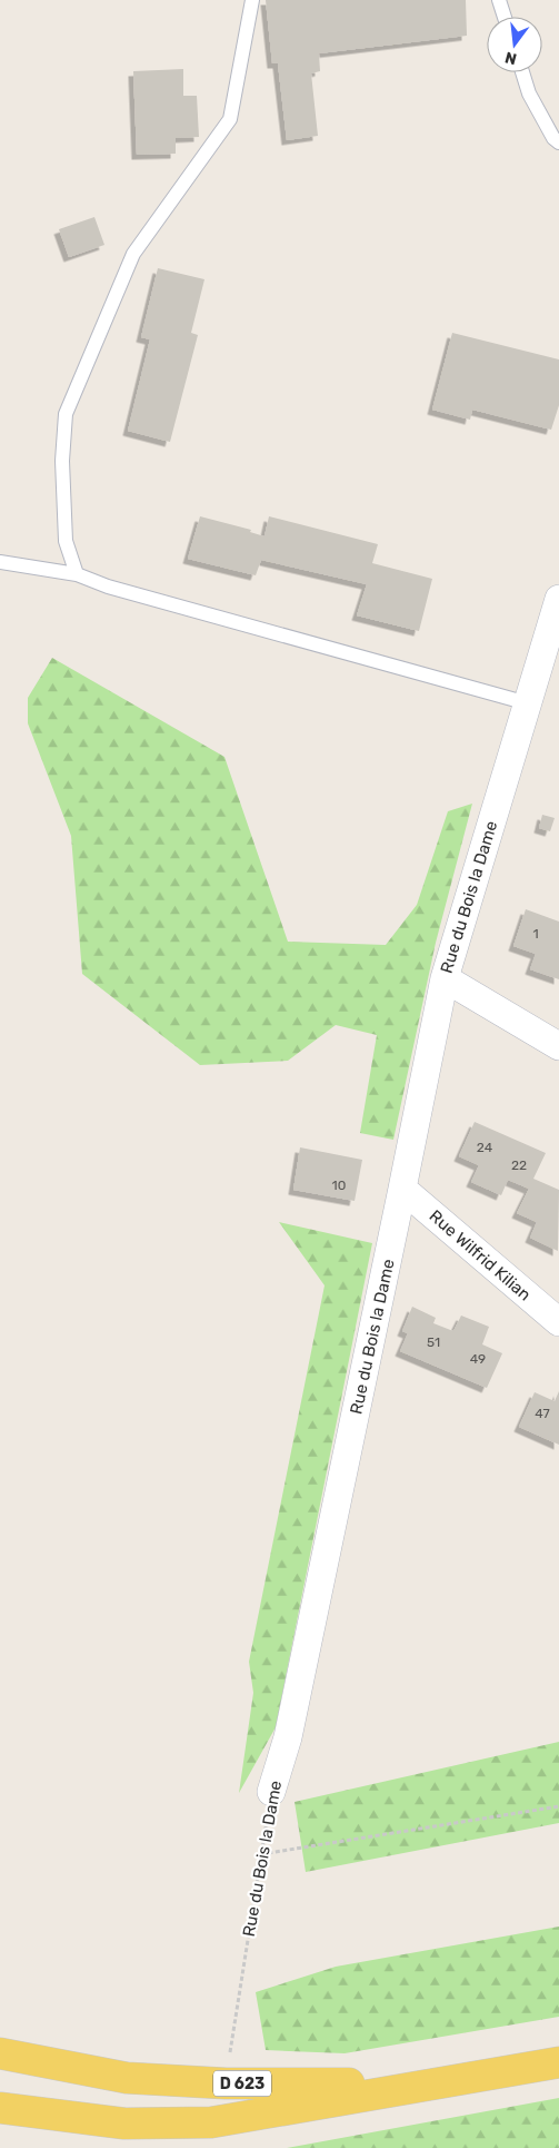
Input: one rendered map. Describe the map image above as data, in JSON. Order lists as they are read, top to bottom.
{
  "streets": {
    "main road": ["D 623"],
    "street": ["Rue du Bois la Dame", "Rue Wilfrid Kilian"]
  },
  "crossings": [
    ["Rue du Bois la Dame", "Rue Wilfrid Kilian"],
    ["Rue du Bois la Dame", "D 623"]
  ],
  "house_numbers": [
    "1",
    "24",
    "22",
    "10",
    "51",
    "49",
    "47"
  ],
  "north": "bottom"
}
